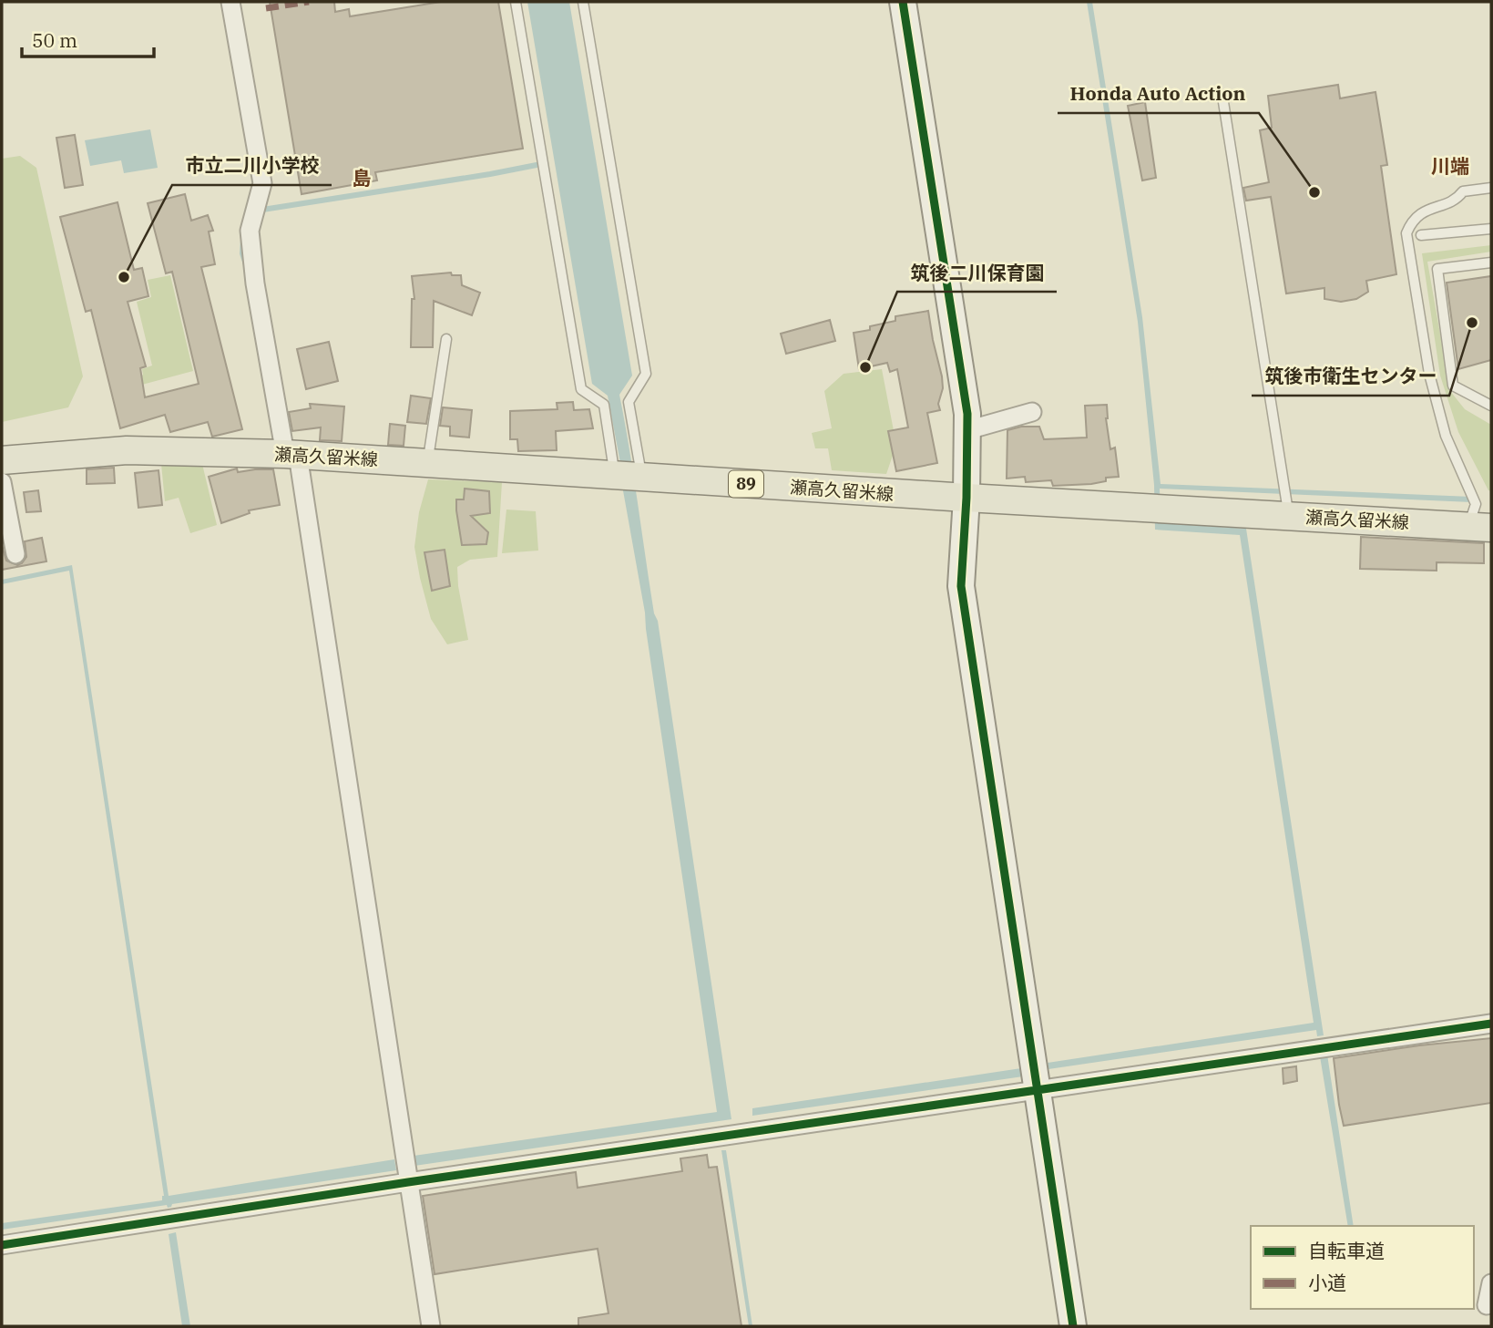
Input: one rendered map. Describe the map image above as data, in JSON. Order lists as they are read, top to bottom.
{
  "streets": {
    "main road": ["瀬高久留米線", "89"]
  },
  "districts": ["川端", "島"],
  "places": [
    "Honda Auto Action",
    "市立二川小学校",
    "筑後市衛生センター",
    "筑後二川保育園"
  ],
  "legend": ["自転車道", "小道"],
  "scale_bar": "50 m"
}
